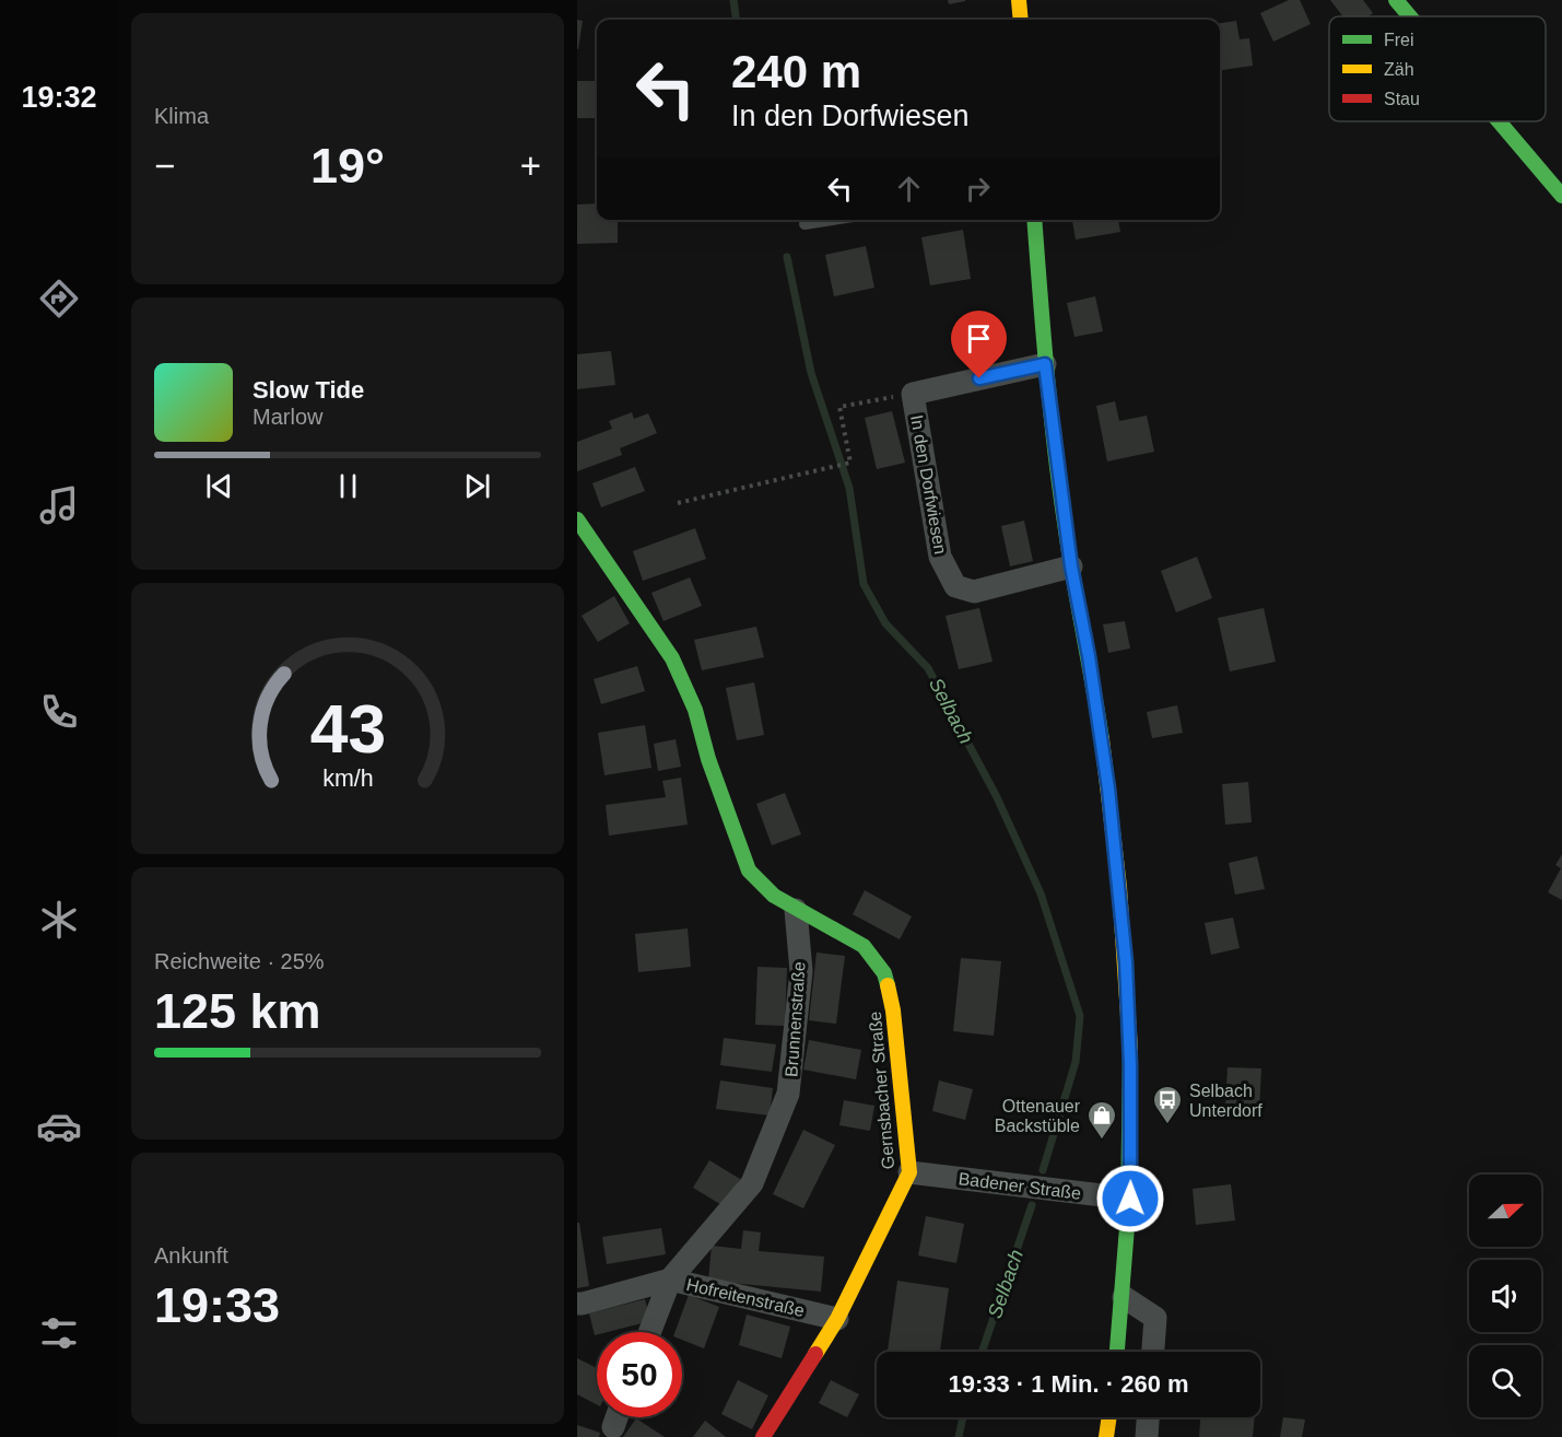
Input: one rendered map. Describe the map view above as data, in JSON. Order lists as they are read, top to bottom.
{
  "streets": {
    "street": [
      "In den Dorfwiesen",
      "Brunnenstraße",
      "Gernsbacher Straße",
      "Badener Straße",
      "Hofreitenstraße"
    ]
  },
  "crossings": [
    ["Brunnenstraße", "Gernsbacher Straße"],
    ["Brunnenstraße", "Hofreitenstraße"],
    ["Gernsbacher Straße", "Badener Straße"],
    ["Gernsbacher Straße", "Hofreitenstraße"]
  ],
  "water": ["Selbach"],
  "places": {
    "bus stop": ["Selbach Unterdorf"],
    "shop": ["Ottenauer Backstüble"]
  },
  "legend": ["Frei", "Zäh", "Stau"],
  "north": "right",
  "page": {
    "tabs": "19:32",
    "tile": [
      "Klima",
      ["Reichweite · 25%", "125 km"],
      ["Ankunft", "19:33"]
    ],
    "turn": ["240 m", "In den Dorfwiesen"],
    "heat": ["−", "19°", "+"],
    "song": ["Slow Tide", "Marlow"],
    "limit": "50",
    "trip": "19:33 · 1 Min. · 260 m",
    "gauge": ["43", "km/h"]
  }
}
